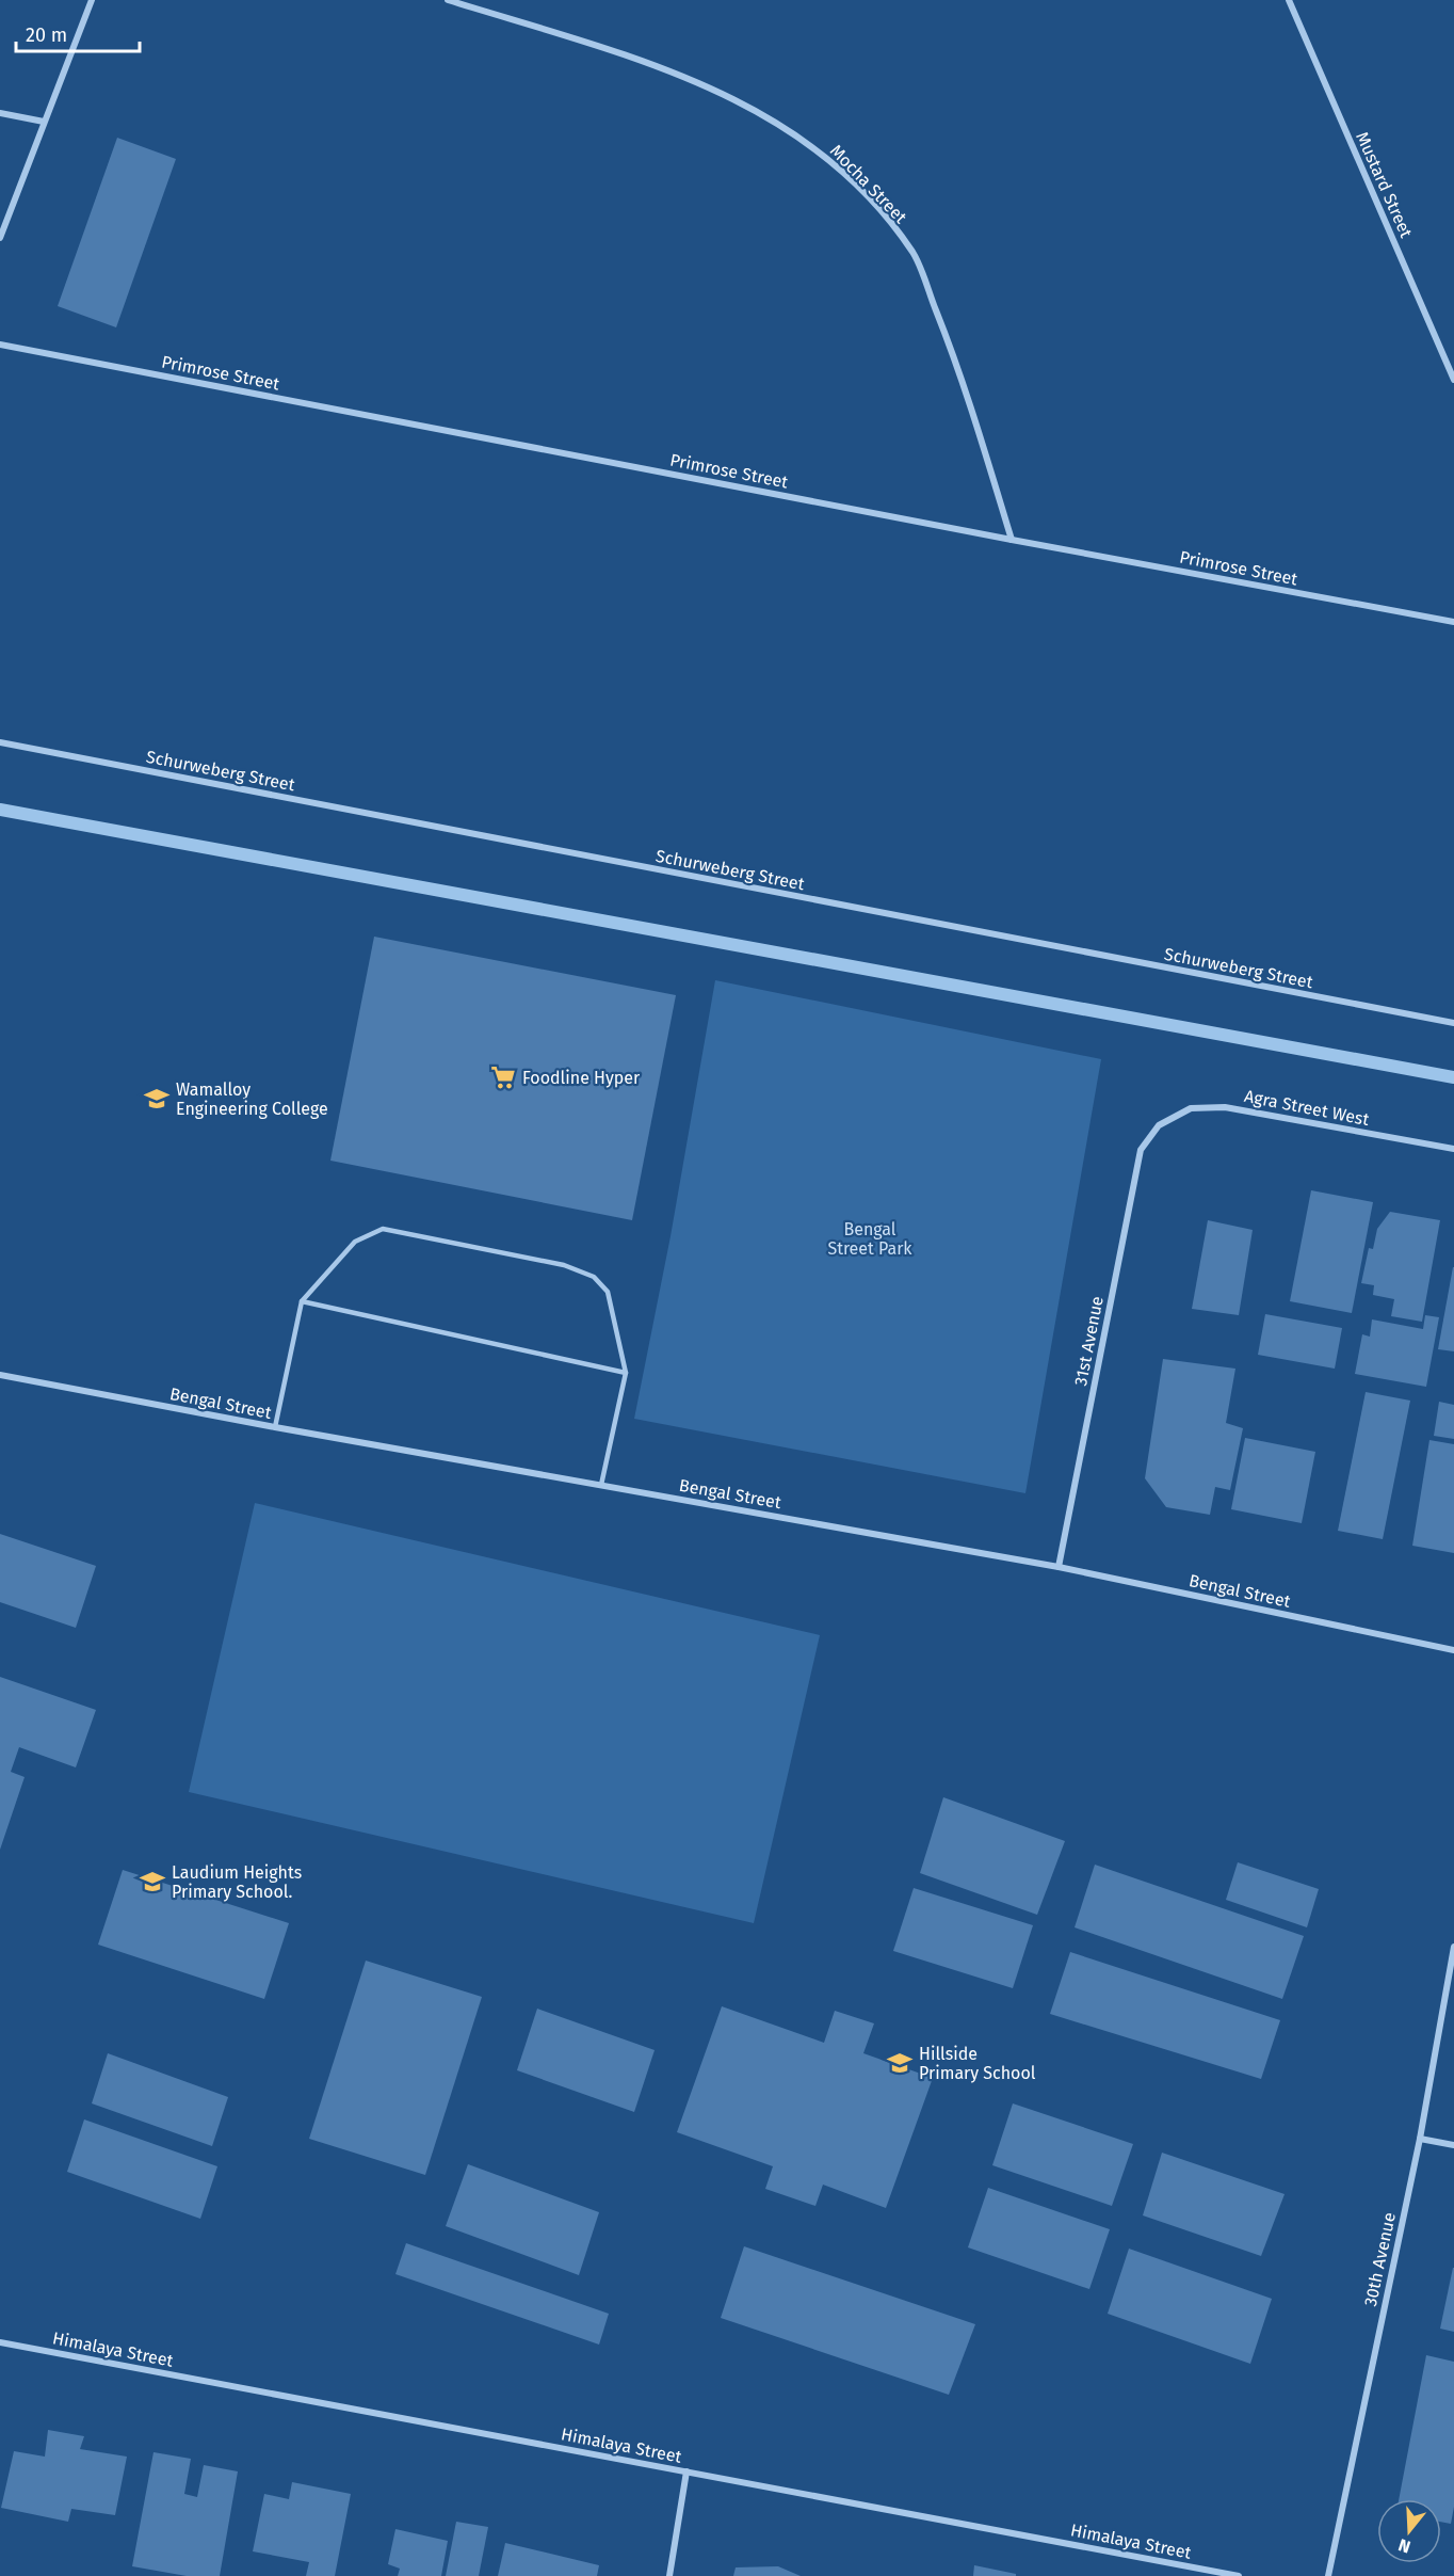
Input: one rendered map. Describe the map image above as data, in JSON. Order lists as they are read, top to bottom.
{
  "streets": {
    "street": [
      "Mocha Street",
      "Mustard Street",
      "Primrose Street",
      "Schurweberg Street",
      "Agra Street West",
      "31st Avenue",
      "Bengal Street",
      "30th Avenue",
      "Himalaya Street"
    ]
  },
  "crossings": [
    ["Mocha Street", "Primrose Street"],
    ["Agra Street West", "31st Avenue"],
    ["31st Avenue", "Bengal Street"]
  ],
  "parks": ["Bengal Street Park"],
  "places": {
    "supermarket": ["Foodline Hyper"],
    "school or university": ["Wamalloy Engineering College", "Laudium Heights Primary School.", "Hillside Primary School"]
  },
  "scale_bar": "20 m",
  "north": "bottom"
}
